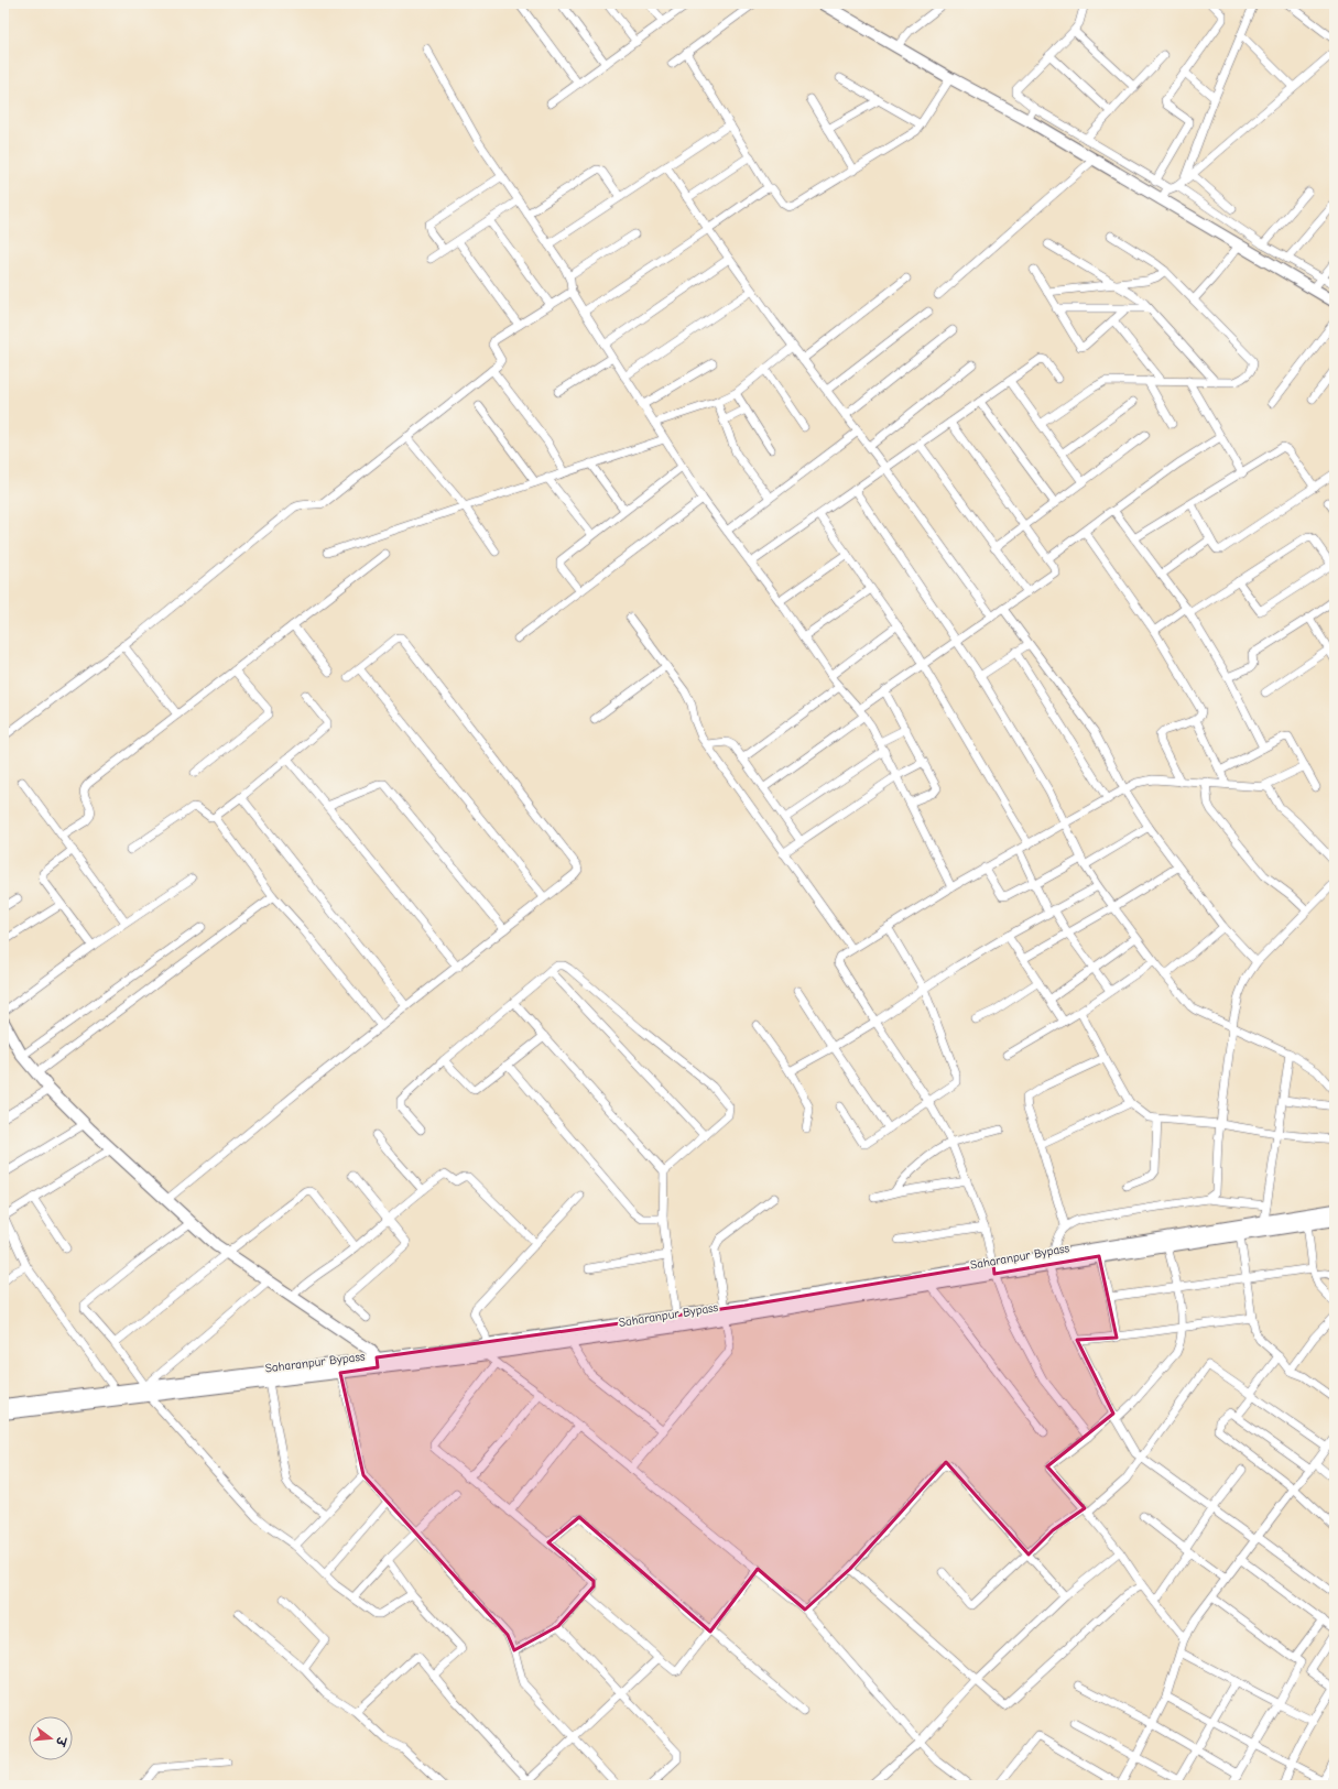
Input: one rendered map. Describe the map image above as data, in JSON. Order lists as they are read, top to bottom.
{
  "streets": {
    "main road": ["Saharanpur Bypass"]
  },
  "north": "right"
}
